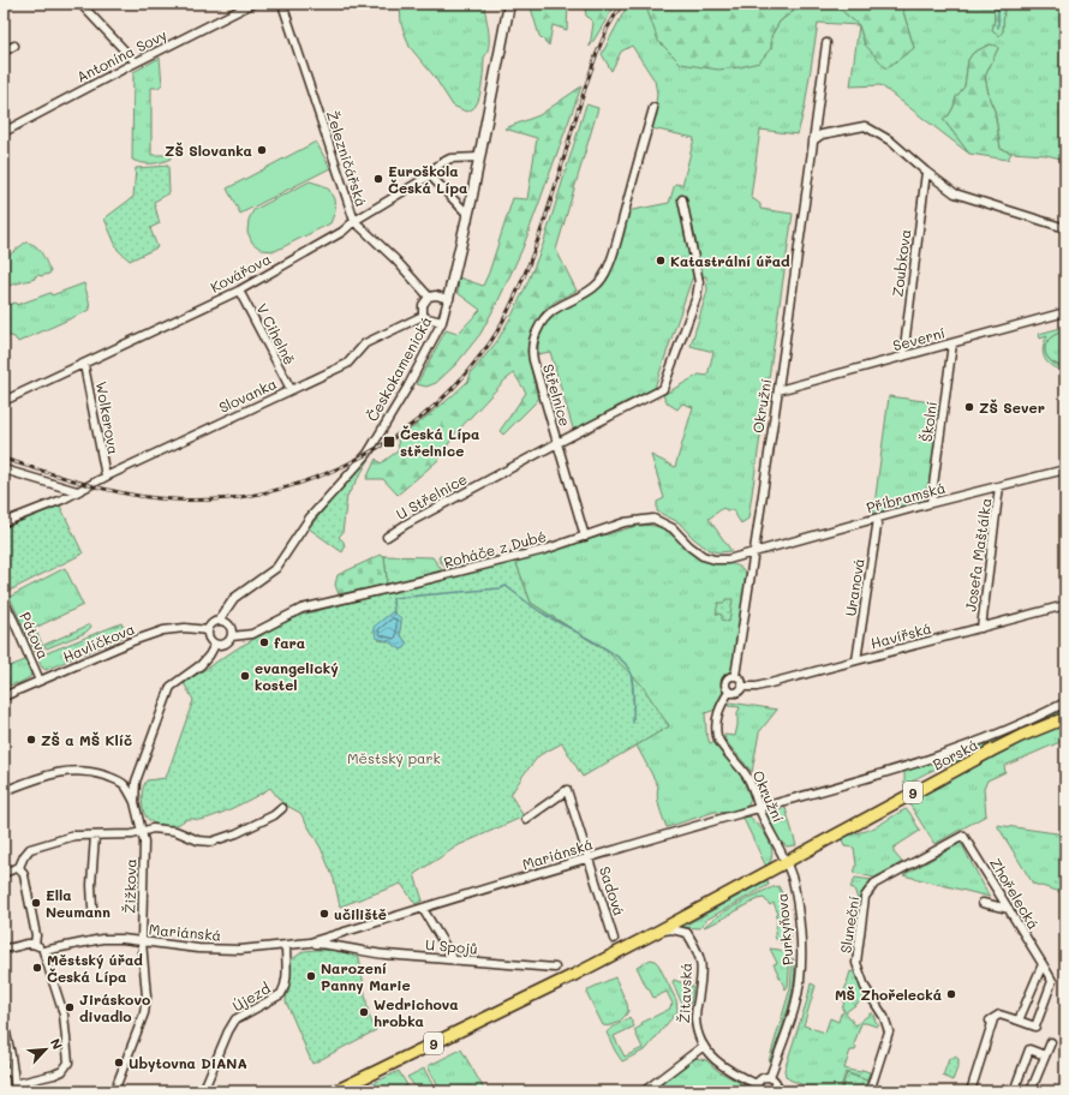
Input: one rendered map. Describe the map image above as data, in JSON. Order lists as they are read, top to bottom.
{
  "streets": {
    "main road": ["Borská", "9"],
    "street": [
      "Antonína Sovy",
      "Železničářská",
      "Zoubkova",
      "Kovářova",
      "V Cihelně",
      "Severní",
      "Českokamenická",
      "Slovanka",
      "Střelnice",
      "Okružní",
      "Wolkerova",
      "Školní",
      "U Střelnice",
      "Příbramská",
      "Roháče z Dubé",
      "Josefa Maštálka",
      "Uranová",
      "Pátova",
      "Havířská",
      "Havlíčkova",
      "Mariánská",
      "Žižkova",
      "Sadová",
      "Zhořelecká",
      "Sluneční",
      "Purkyňova",
      "U Spojů",
      "Žitavská",
      "Újezd"
    ]
  },
  "crossings": [
    ["Železničářská", "Kovářova"],
    ["Železničářská", "Českokamenická"],
    ["Železničářská", "Slovanka"],
    ["Zoubkova", "Severní"],
    ["Kovářova", "V Cihelně"],
    ["Kovářova", "Českokamenická"],
    ["Kovářova", "Wolkerova"],
    ["V Cihelně", "Slovanka"],
    ["Severní", "Okružní"],
    ["Severní", "Školní"],
    ["Českokamenická", "Slovanka"],
    ["Českokamenická", "Roháče z Dubé"],
    ["Českokamenická", "Havlíčkova"],
    ["Slovanka", "Wolkerova"],
    ["Střelnice", "U Střelnice"],
    ["Okružní", "Příbramská"],
    ["Okružní", "Roháče z Dubé"],
    ["Okružní", "Havířská"],
    ["Okružní", "Borská"],
    ["Okružní", "9"],
    ["Okružní", "Mariánská"],
    ["Okružní", "Purkyňova"],
    ["Školní", "Příbramská"],
    ["Příbramská", "Roháče z Dubé"],
    ["Příbramská", "Josefa Maštálka"],
    ["Příbramská", "Uranová"],
    ["Roháče z Dubé", "Havlíčkova"],
    ["Roháče z Dubé", "Žižkova"],
    ["Josefa Maštálka", "Havířská"],
    ["Uranová", "Havířská"],
    ["Pátova", "Havlíčkova"],
    ["Borská", "9"],
    ["Borská", "Purkyňova"],
    ["9", "Purkyňova"],
    ["9", "Žitavská"],
    ["Mariánská", "Žižkova"],
    ["Mariánská", "Sadová"],
    ["Mariánská", "U Spojů"],
    ["Mariánská", "Újezd"],
    ["Zhořelecká", "Sluneční"],
    ["Purkyňova", "Žitavská"]
  ],
  "parks": ["Městský park"],
  "places": {
    "other": [
      "ZŠ Slovanka",
      "Euroškola Česká Lípa",
      "Katastrální úřad",
      "ZŠ Sever",
      "fara",
      "evangelický kostel",
      "ZŠ a MŠ Klíč",
      "Ella Neumann",
      "učiliště",
      "Městský úřad Česká Lípa",
      "Narození Panny Marie",
      "MŠ Zhořelecká",
      "Jiráskovo divadlo",
      "Wedrichova hrobka",
      "Ubytovna DiANA"
    ],
    "transit": ["Česká Lípa střelnice"]
  },
  "north": "top right"
}
